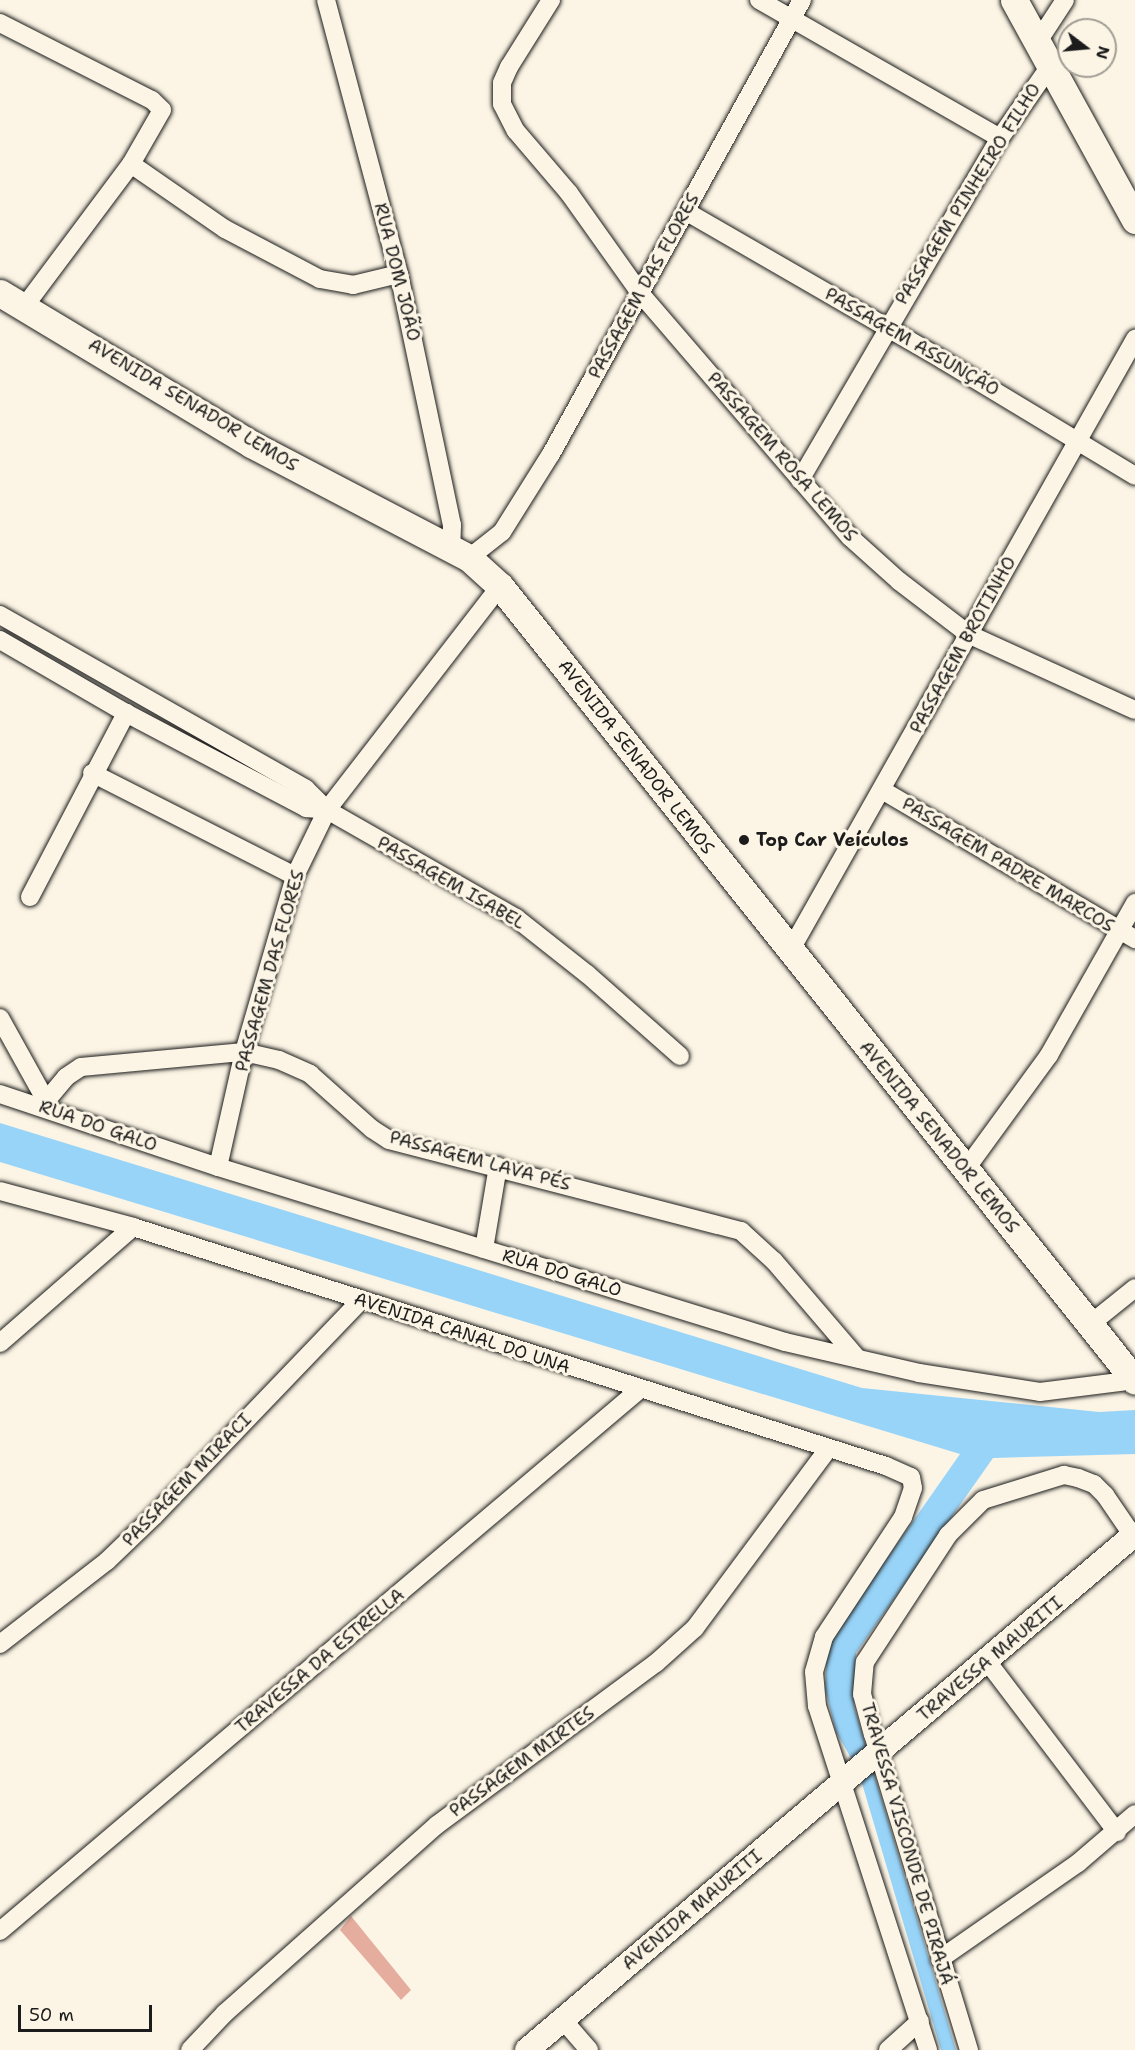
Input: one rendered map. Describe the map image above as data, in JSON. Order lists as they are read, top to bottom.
{
  "streets": {
    "main road": ["AVENIDA SENADOR LEMOS", "TRAVESSA MAURITI", "AVENIDA MAURITI"],
    "street": [
      "PASSAGEM PINHEIRO FILHO",
      "RUA DOM JOÃO",
      "PASSAGEM DAS FLORES",
      "PASSAGEM ASSUNÇÃO",
      "PASSAGEM ROSA LEMOS",
      "PASSAGEM BROTINHO",
      "PASSAGEM PADRE MARCOS",
      "PASSAGEM ISABEL",
      "RUA DO GALO",
      "PASSAGEM LAVA PÉS",
      "AVENIDA CANAL DO UNA",
      "PASSAGEM MIRACI",
      "TRAVESSA DA ESTRELLA",
      "PASSAGEM MIRTES",
      "TRAVESSA VISCONDE DE PIRAJÁ"
    ]
  },
  "crossings": [
    ["PASSAGEM PINHEIRO FILHO", "PASSAGEM ASSUNÇÃO"],
    ["PASSAGEM PINHEIRO FILHO", "PASSAGEM ROSA LEMOS"],
    ["RUA DOM JOÃO", "PASSAGEM DAS FLORES"],
    ["RUA DOM JOÃO", "AVENIDA SENADOR LEMOS"],
    ["PASSAGEM DAS FLORES", "PASSAGEM ASSUNÇÃO"],
    ["PASSAGEM DAS FLORES", "AVENIDA SENADOR LEMOS"],
    ["PASSAGEM DAS FLORES", "PASSAGEM ROSA LEMOS"],
    ["PASSAGEM DAS FLORES", "PASSAGEM ISABEL"],
    ["PASSAGEM DAS FLORES", "RUA DO GALO"],
    ["PASSAGEM DAS FLORES", "PASSAGEM LAVA PÉS"],
    ["PASSAGEM ASSUNÇÃO", "PASSAGEM BROTINHO"],
    ["AVENIDA SENADOR LEMOS", "PASSAGEM BROTINHO"],
    ["AVENIDA SENADOR LEMOS", "RUA DO GALO"],
    ["PASSAGEM ROSA LEMOS", "PASSAGEM BROTINHO"],
    ["PASSAGEM BROTINHO", "PASSAGEM PADRE MARCOS"],
    ["RUA DO GALO", "PASSAGEM LAVA PÉS"],
    ["AVENIDA CANAL DO UNA", "PASSAGEM MIRACI"],
    ["AVENIDA CANAL DO UNA", "TRAVESSA DA ESTRELLA"],
    ["AVENIDA CANAL DO UNA", "PASSAGEM MIRTES"],
    ["AVENIDA CANAL DO UNA", "TRAVESSA VISCONDE DE PIRAJÁ"],
    ["TRAVESSA MAURITI", "TRAVESSA VISCONDE DE PIRAJÁ"],
    ["TRAVESSA MAURITI", "AVENIDA MAURITI"],
    ["TRAVESSA VISCONDE DE PIRAJÁ", "AVENIDA MAURITI"]
  ],
  "places": ["Top Car Veículos"],
  "scale_bar": "50 m",
  "north": "right"
}
